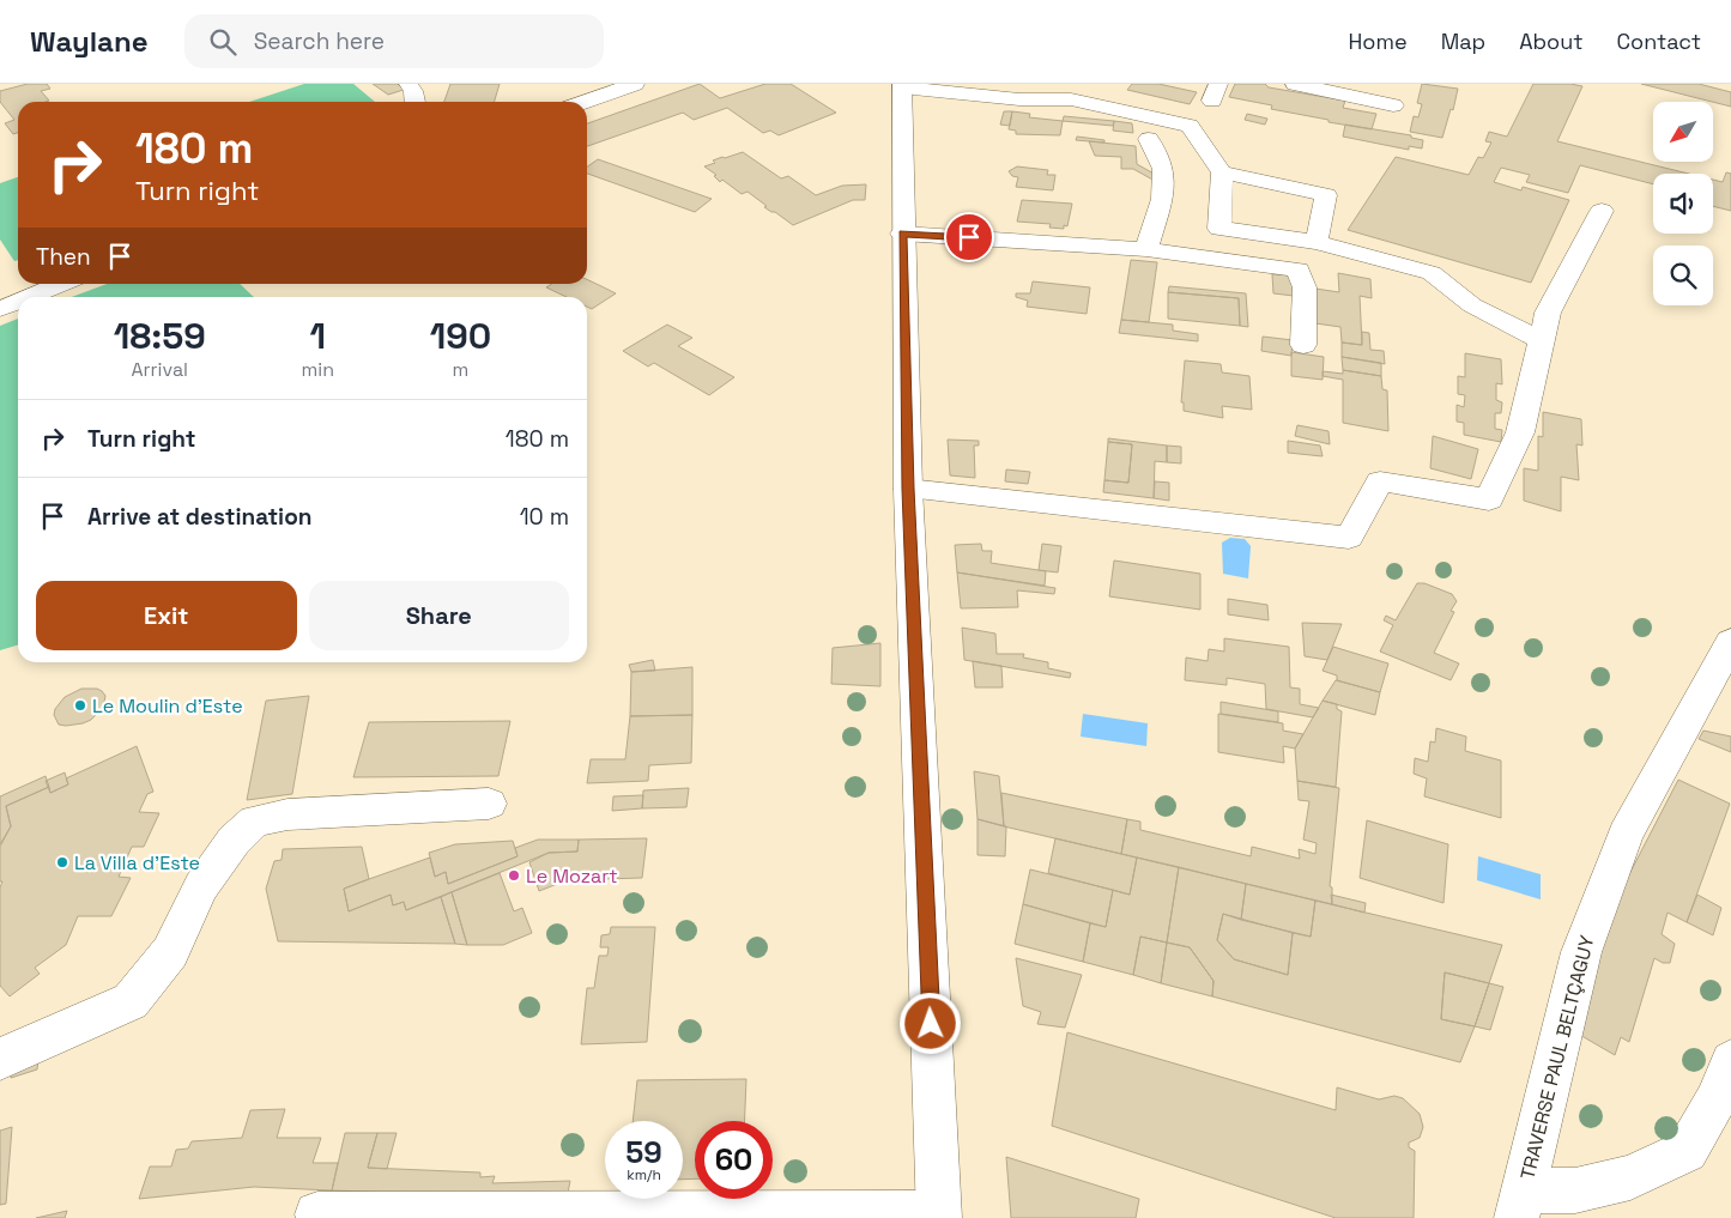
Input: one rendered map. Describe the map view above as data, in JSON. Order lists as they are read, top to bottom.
{
  "streets": {
    "street": ["TRAVERSE PAUL BELTÇAGUY"]
  },
  "places": ["Le Moulin d'Este", "La Villa d'Este", "Le Mozart"],
  "north": "bottom left",
  "page": {
    "header": "Waylane",
    "search": "Search here",
    "nav": [
      "Home",
      "Map",
      "About",
      "Contact"
    ],
    "turn": ["180 m", "Turn right"],
    "then": "Then",
    "eta": [
      "18:59",
      "Arrival",
      "1",
      "min",
      "190",
      "m"
    ],
    "list": [
      {
        "name": "Turn right",
        "value": "180 m"
      },
      {
        "name": "Arrive at destination",
        "value": "10 m"
      }
    ],
    "buttons": ["Exit", "Share"],
    "speed": "59 km/h",
    "limit": "60"
  }
}
